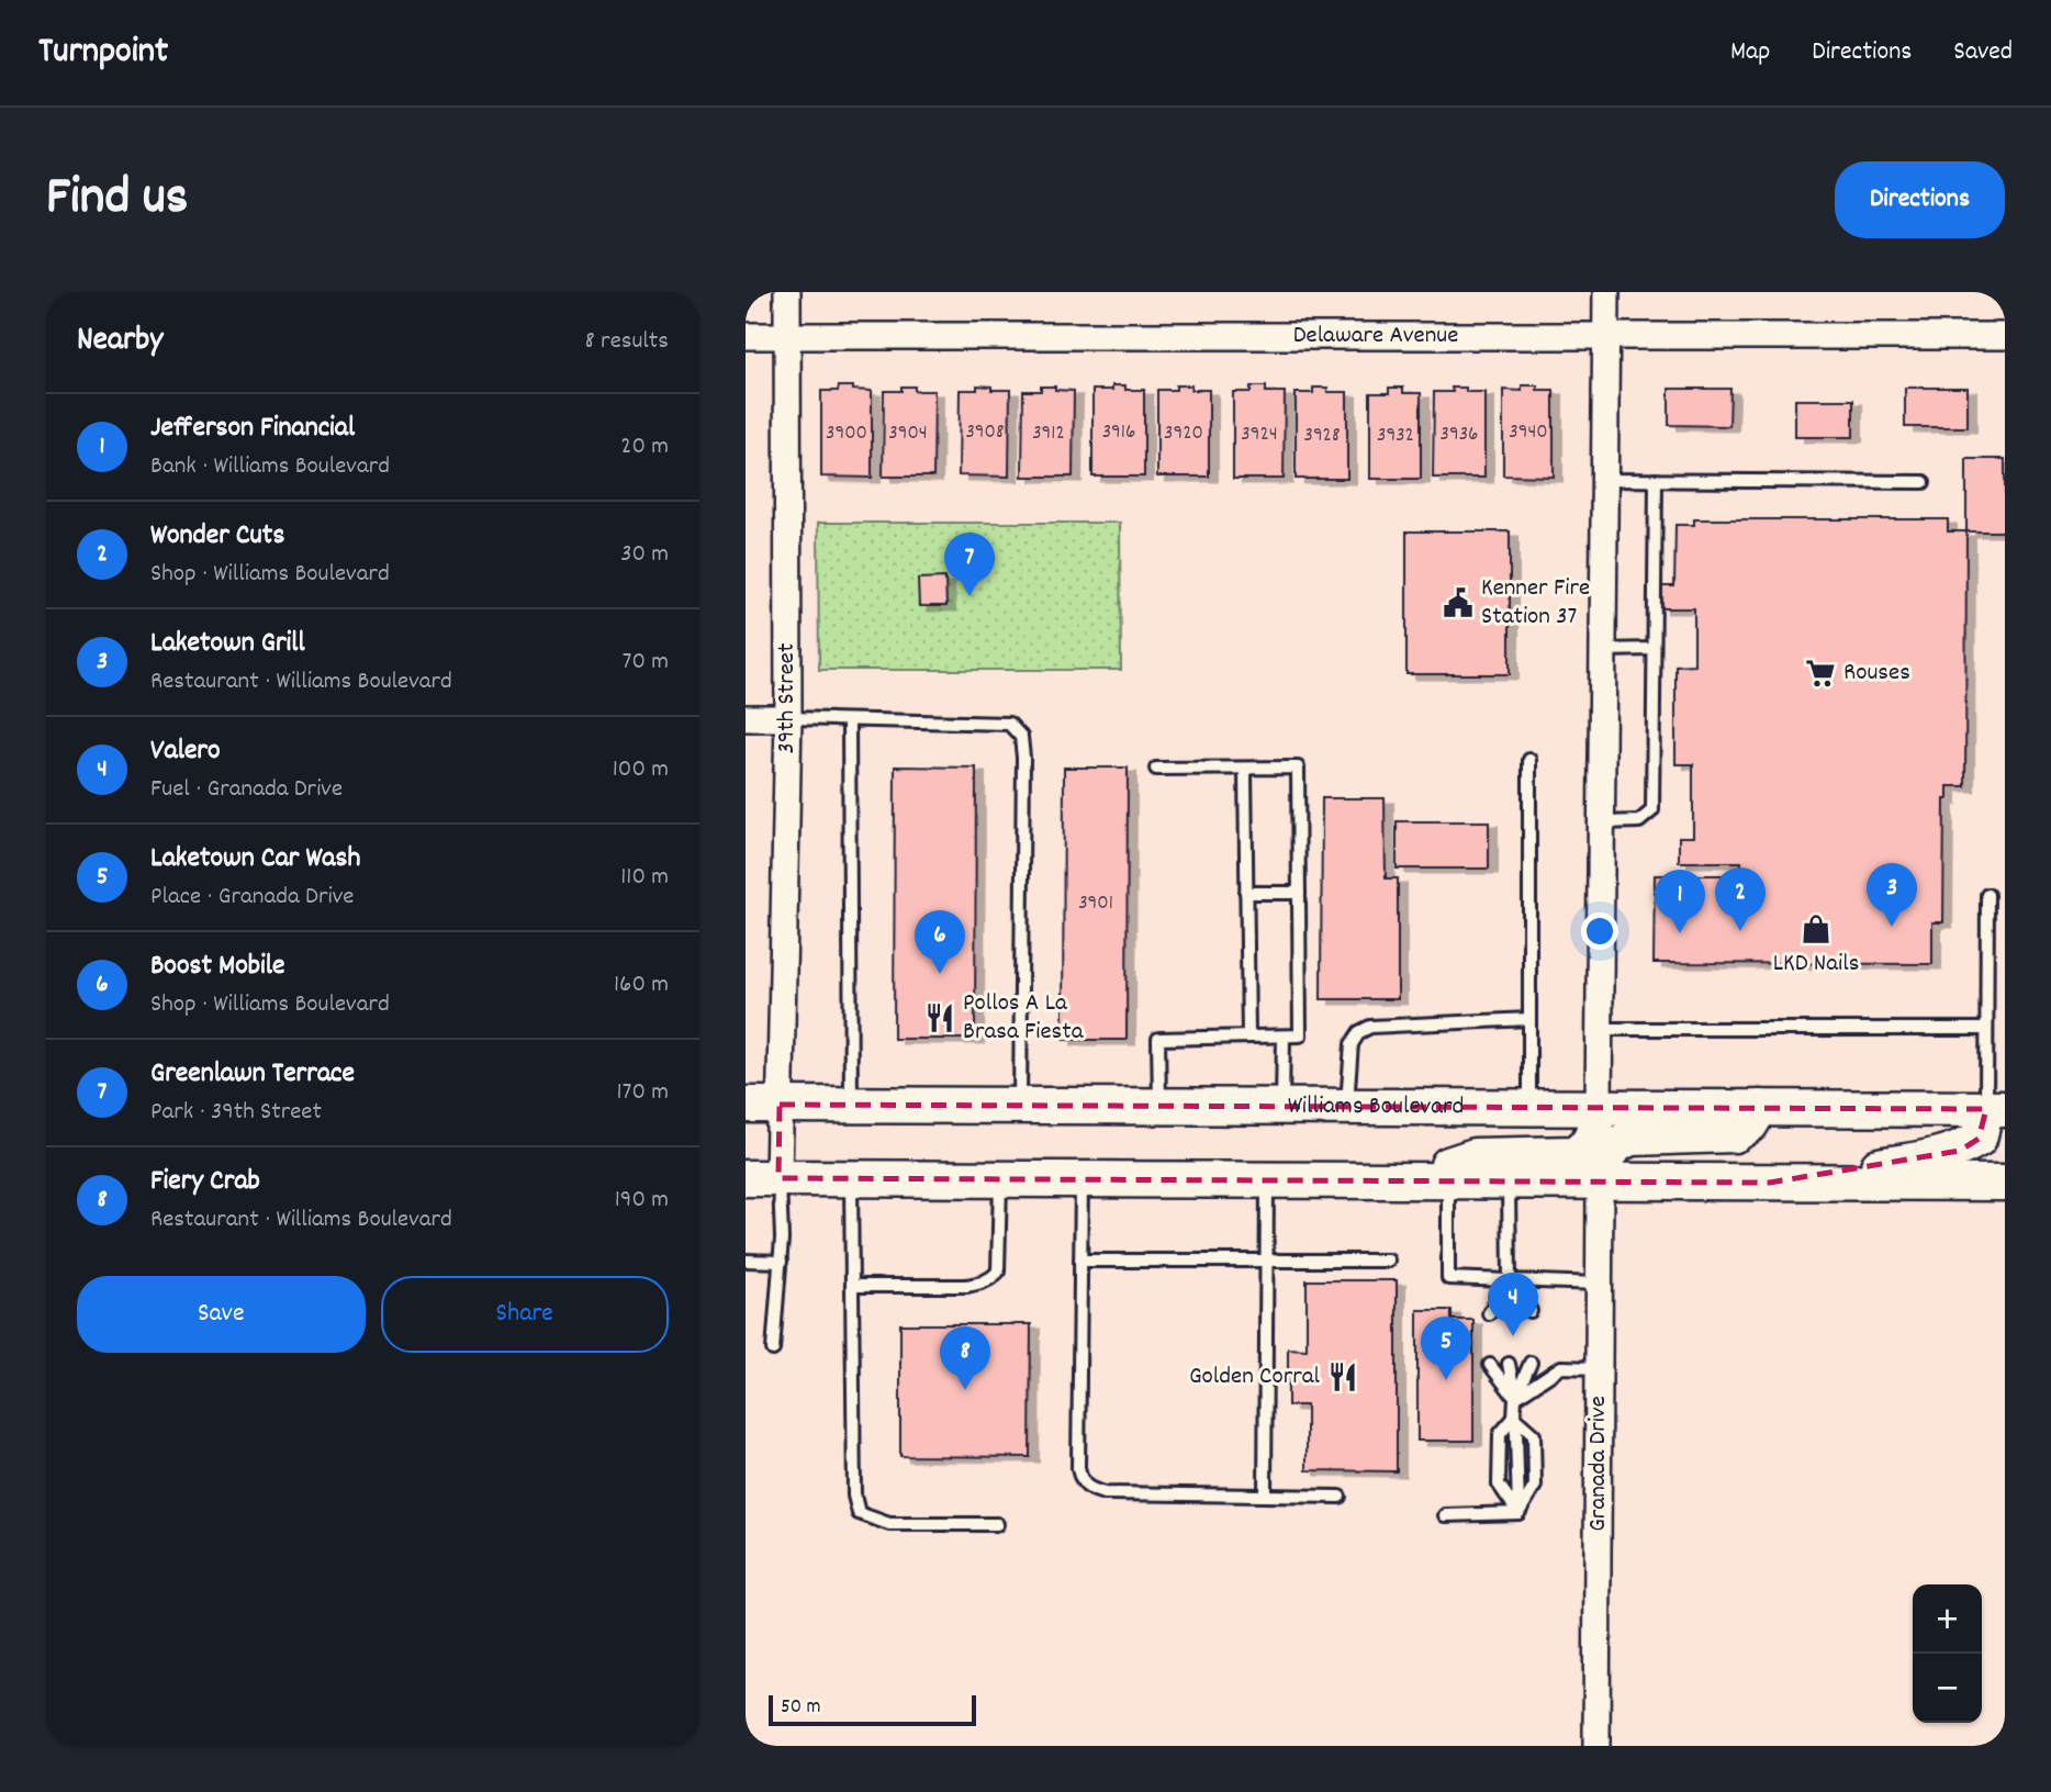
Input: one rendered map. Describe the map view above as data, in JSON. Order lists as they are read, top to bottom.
{
  "streets": {
    "main road": ["Williams Boulevard"],
    "street": ["Delaware Avenue", "39th Street", "Granada Drive"]
  },
  "crossings": [
    ["Delaware Avenue", "39th Street"],
    ["39th Street", "Williams Boulevard"]
  ],
  "places": {
    "public building": ["Kenner Fire Station 37"],
    "supermarket": ["Rouses"],
    "shop": ["LKD Nails"],
    "restaurant": ["Pollos A La Brasa Fiesta", "Golden Corral"]
  },
  "house_numbers": [
    "3908",
    "3916",
    "3940",
    "3900",
    "3904",
    "3912",
    "3920",
    "3924",
    "3936",
    "3928",
    "3932",
    "3901"
  ],
  "scale_bar": "50 m",
  "page": {
    "header": "Turnpoint",
    "nav": ["Map", "Directions", "Saved"],
    "title": "Find us",
    "buttons": [
      "Directions",
      ["Save", "Share"]
    ],
    "heading": ["Nearby", "8 results"],
    "list": [
      {
        "mark": "1",
        "name": "Jefferson Financial",
        "note": "Bank · Williams Boulevard",
        "value": "20 m"
      },
      {
        "mark": "2",
        "name": "Wonder Cuts",
        "note": "Shop · Williams Boulevard",
        "value": "30 m"
      },
      {
        "mark": "3",
        "name": "Laketown Grill",
        "note": "Restaurant · Williams Boulevard",
        "value": "70 m"
      },
      {
        "mark": "4",
        "name": "Valero",
        "note": "Fuel · Granada Drive",
        "value": "100 m"
      },
      {
        "mark": "5",
        "name": "Laketown Car Wash",
        "note": "Place · Granada Drive",
        "value": "110 m"
      },
      {
        "mark": "6",
        "name": "Boost Mobile",
        "note": "Shop · Williams Boulevard",
        "value": "160 m"
      },
      {
        "mark": "7",
        "name": "Greenlawn Terrace",
        "note": "Park · 39th Street",
        "value": "170 m"
      },
      {
        "mark": "8",
        "name": "Fiery Crab",
        "note": "Restaurant · Williams Boulevard",
        "value": "190 m"
      }
    ],
    "pins": [
      "7",
      "3",
      "2",
      "1",
      "6",
      "4",
      "5",
      "8"
    ],
    "map_buttons": ["+", "−"],
    "scale": "50 m"
  }
}
